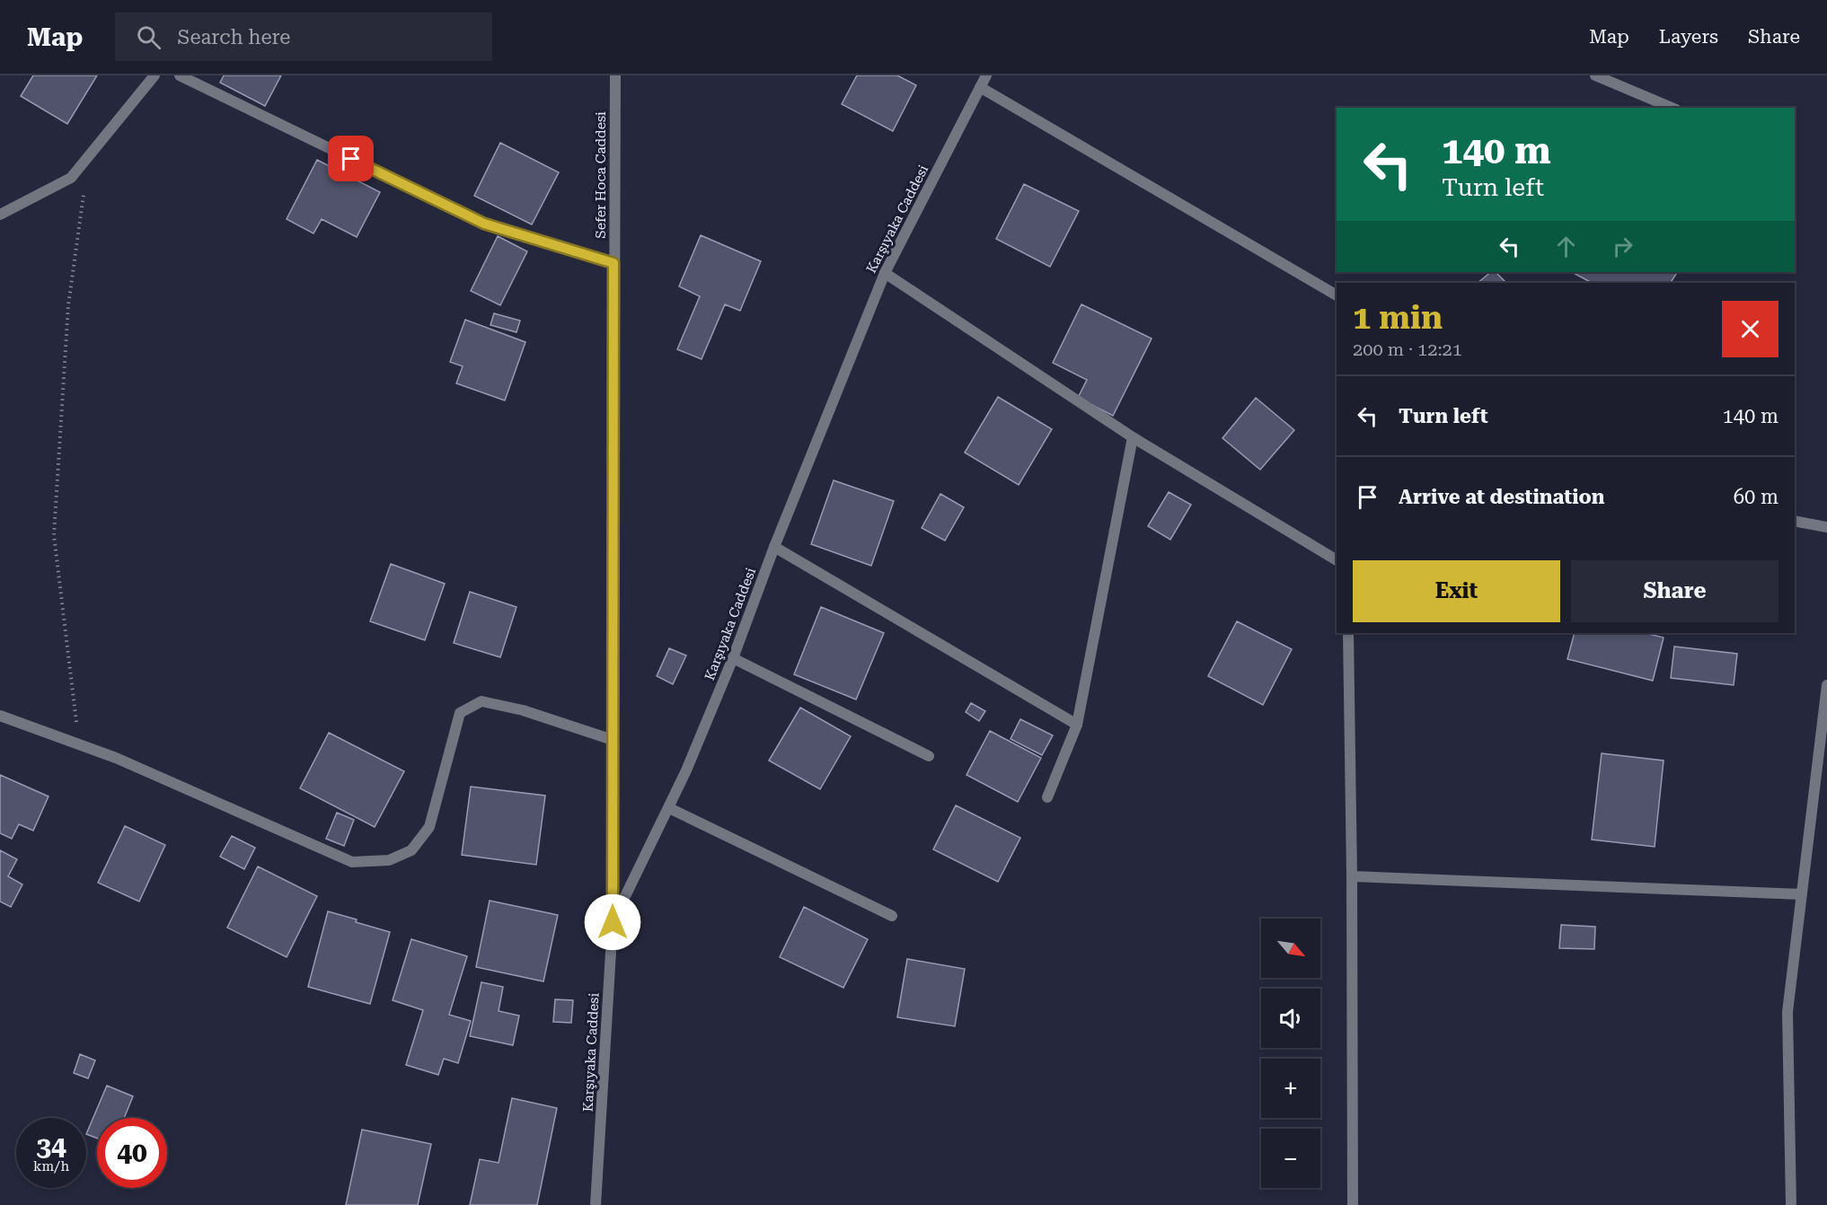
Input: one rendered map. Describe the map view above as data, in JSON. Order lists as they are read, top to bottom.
{
  "streets": {
    "street": ["Sefer Hoca Caddesi", "Karşıyaka Caddesi"]
  },
  "crossings": [
    ["Sefer Hoca Caddesi", "Karşıyaka Caddesi"]
  ],
  "north": "bottom right",
  "page": {
    "header": "Map",
    "search": "Search here",
    "nav": ["Map", "Layers", "Share"],
    "turn": ["140 m", "Turn left"],
    "heading": ["1 min", "200 m · 12:21"],
    "list": [
      {
        "name": "Turn left",
        "value": "140 m"
      },
      {
        "name": "Arrive at destination",
        "value": "60 m"
      }
    ],
    "buttons": ["Exit", "Share"],
    "map_buttons": ["+", "−"],
    "speed": "34 km/h",
    "limit": "40"
  }
}
